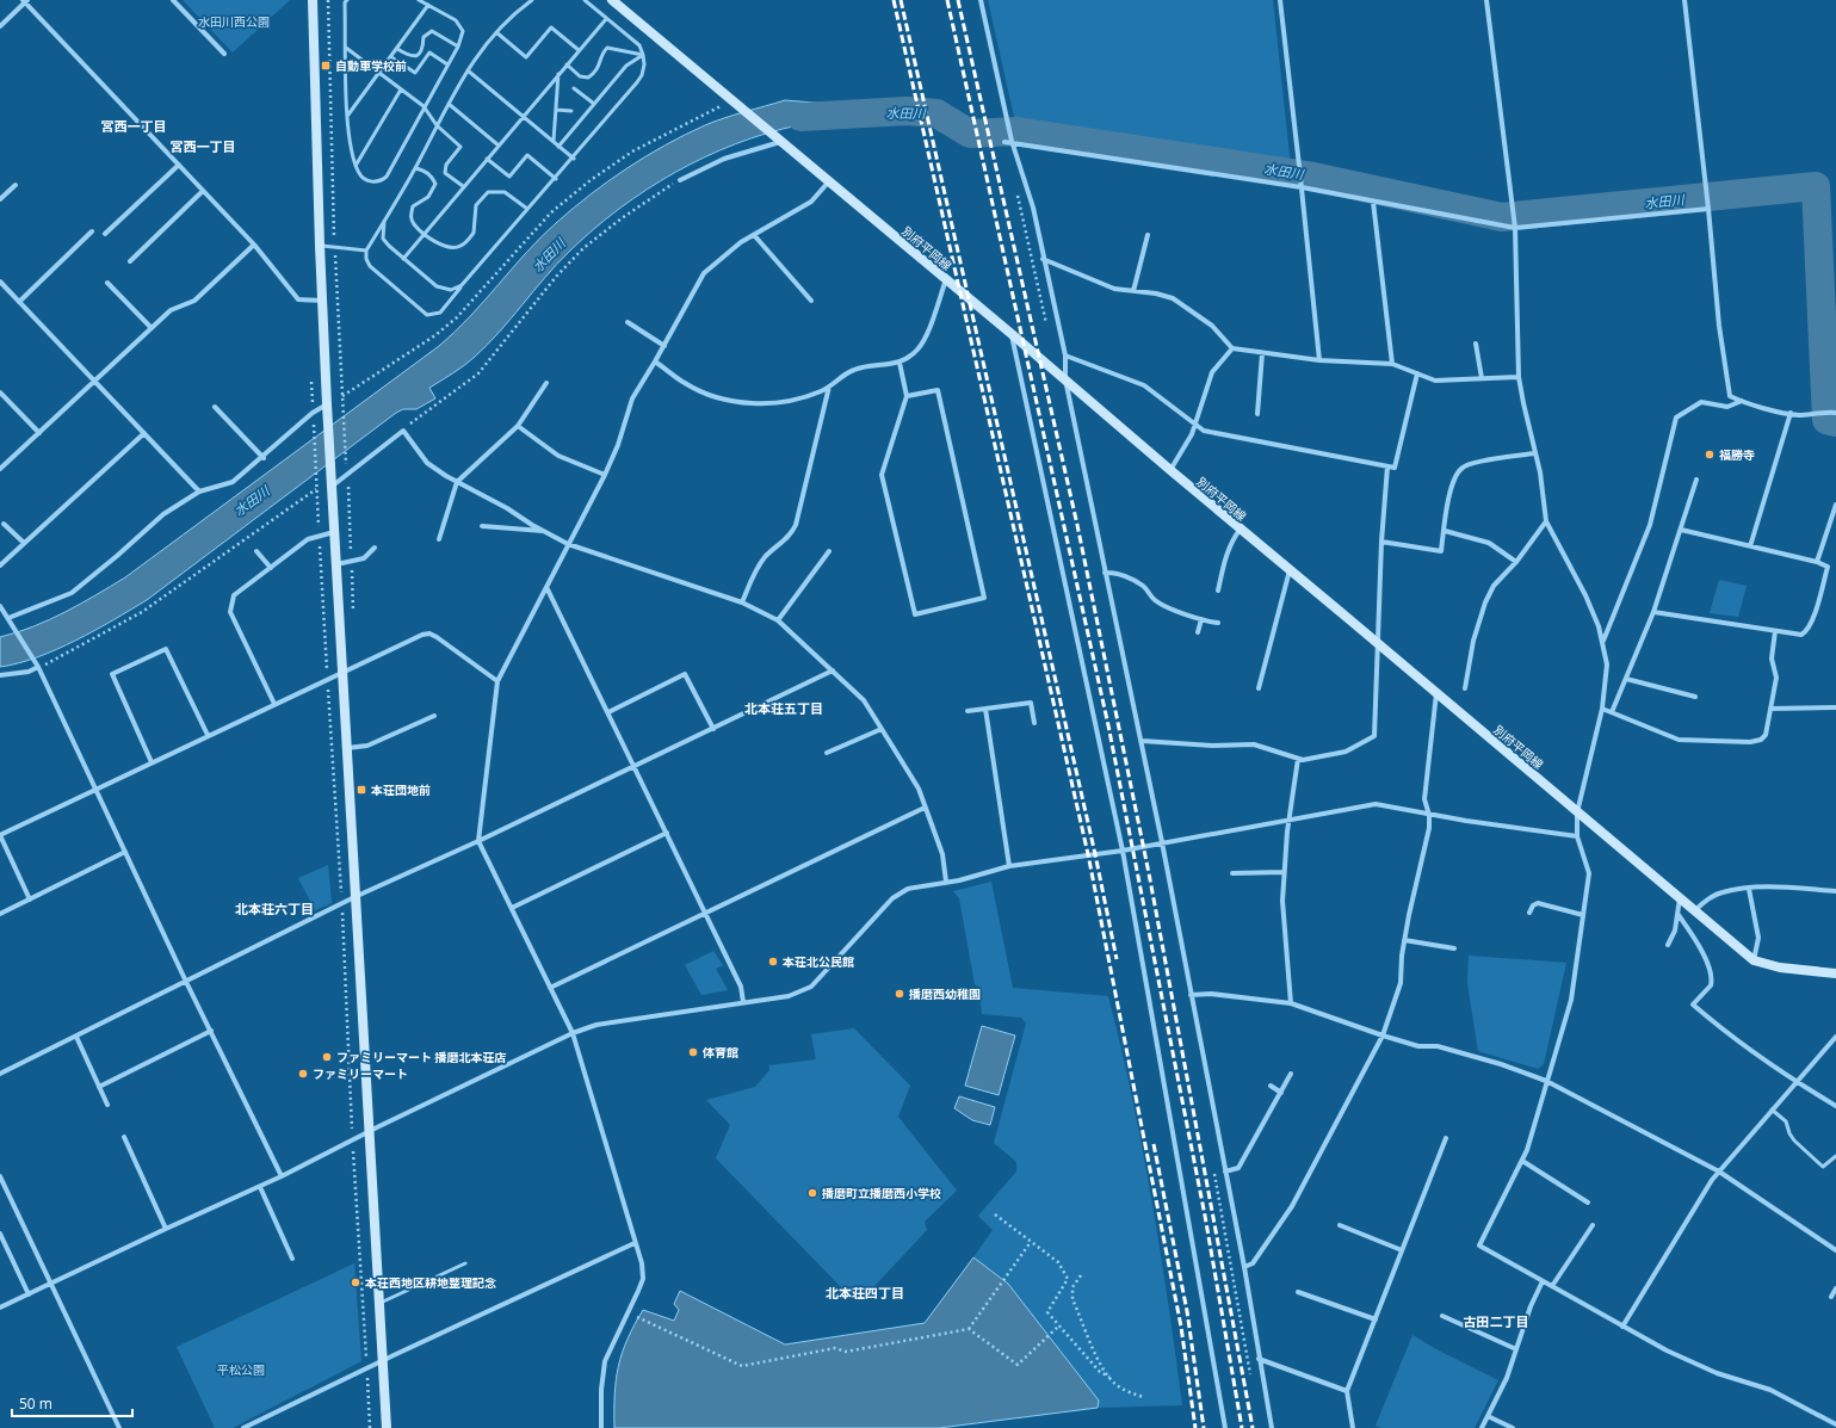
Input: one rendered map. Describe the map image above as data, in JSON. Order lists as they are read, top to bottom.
{
  "streets": {
    "main road": ["別府平岡線"]
  },
  "districts": [
    "宮西一丁目",
    "宮西一丁目",
    "北本荘五丁目",
    "北本荘六丁目",
    "北本荘四丁目",
    "古田二丁目"
  ],
  "water": ["水田川"],
  "parks": ["水田川西公園", "平松公園"],
  "places": {
    "transit": ["自動車学校前", "本荘団地前"],
    "other": [
      "福勝寺",
      "本荘北公民館",
      "播磨西幼稚園",
      "体育館",
      "ファミリーマート 播磨北本荘店",
      "ファミリーマート",
      "播磨町立播磨西小学校",
      "本荘西地区耕地整理記念"
    ]
  },
  "scale_bar": "50 m"
}
